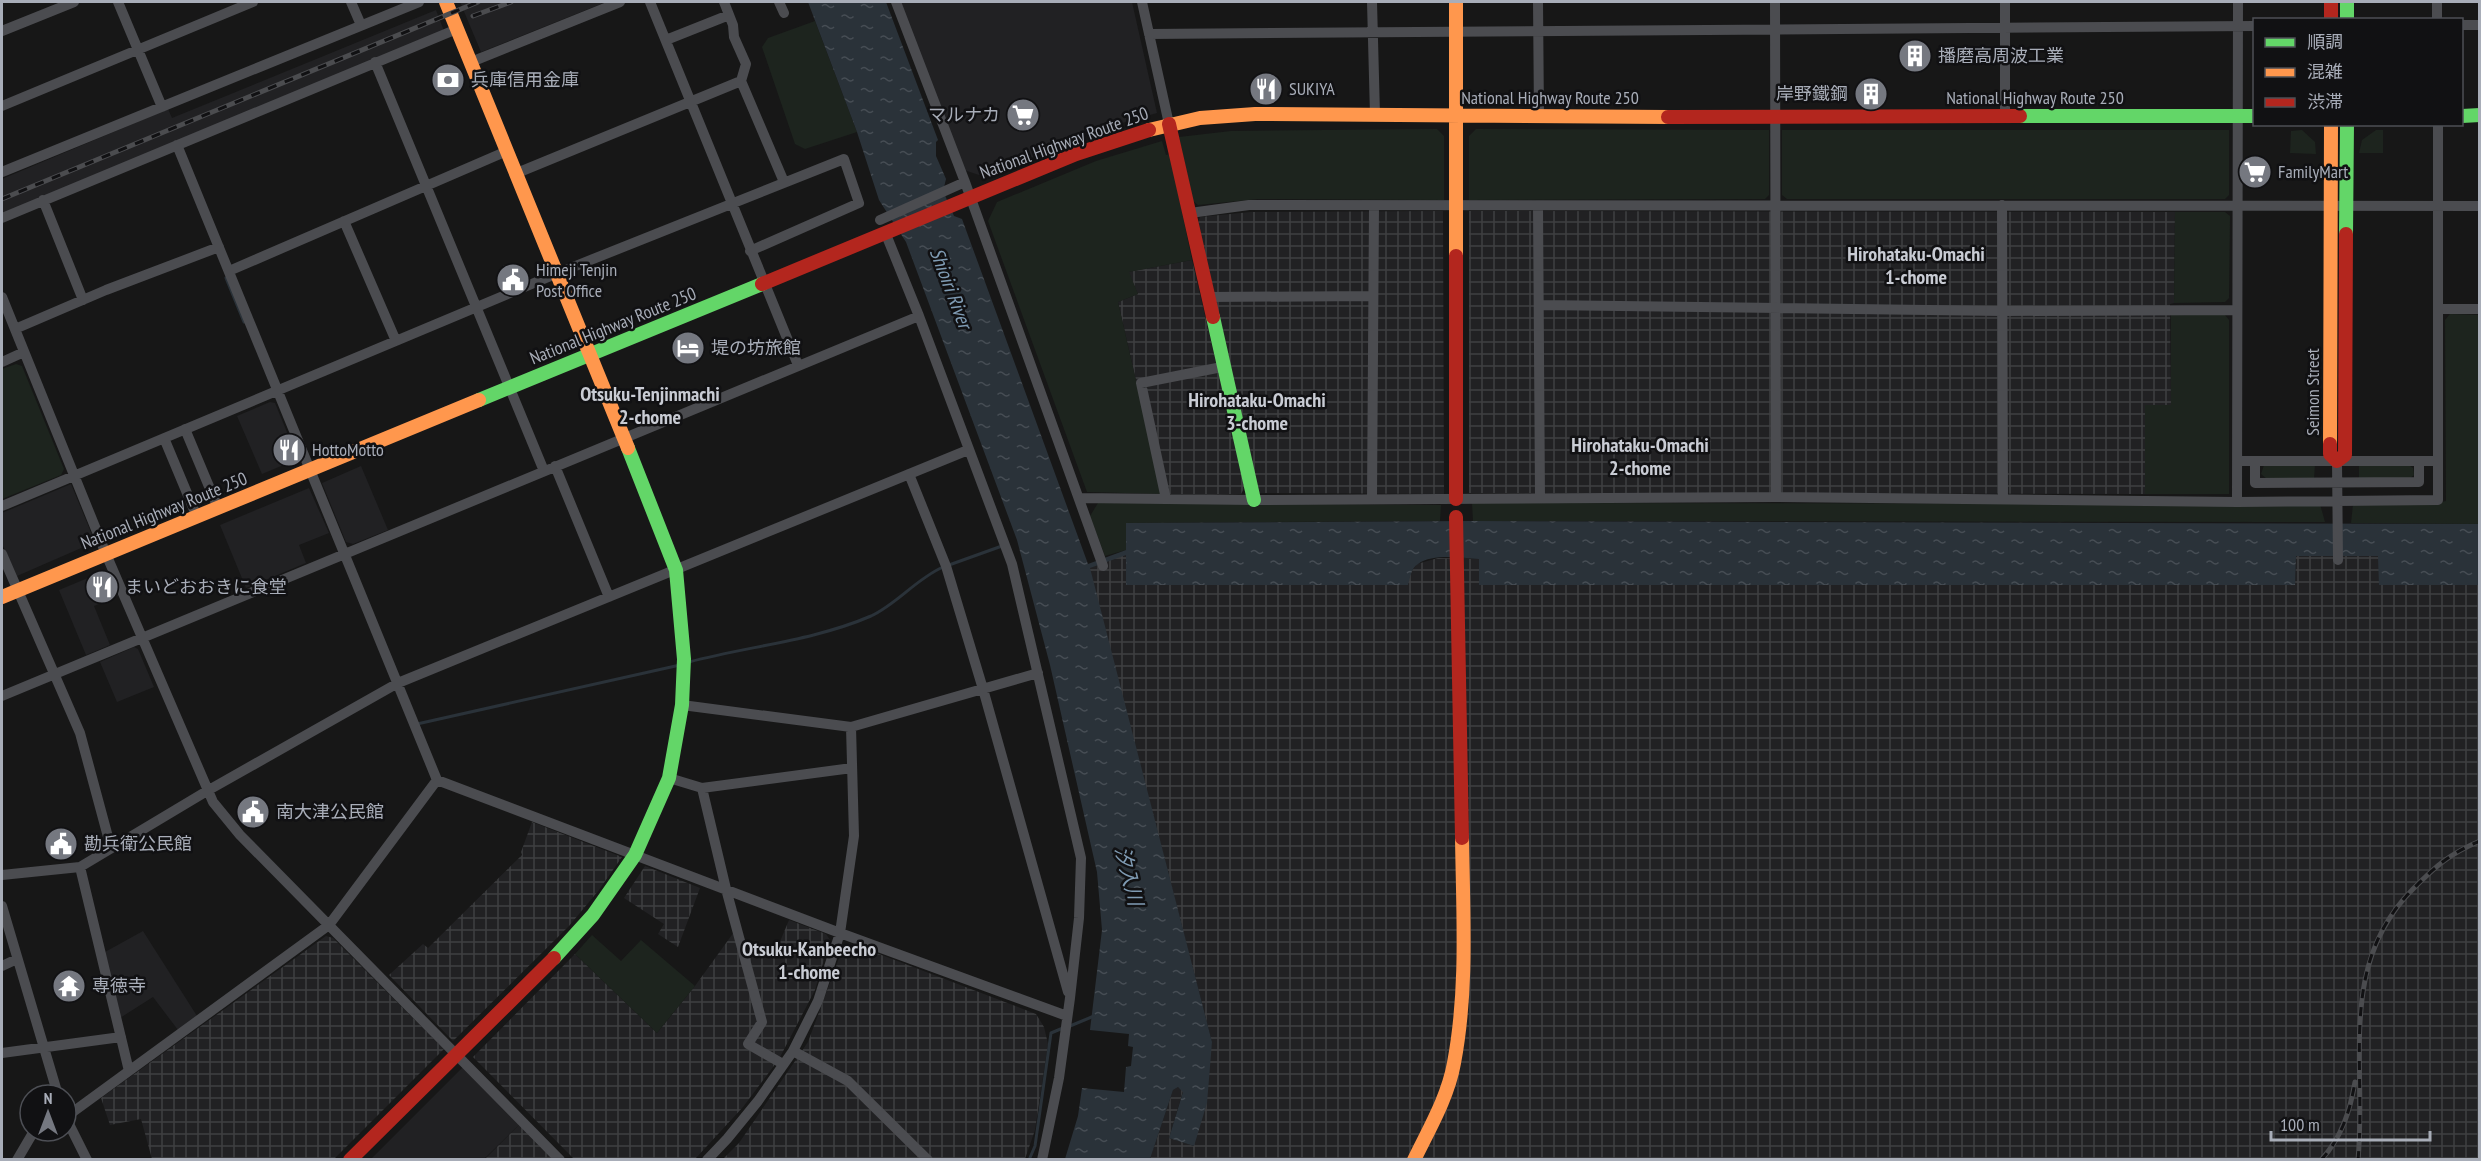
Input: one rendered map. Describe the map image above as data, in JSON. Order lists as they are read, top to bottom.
{
  "streets": {
    "main road": ["National Highway Route 250", "Seimon Street"]
  },
  "districts": [
    "Hirohataku-Omachi 1-chome",
    "Otsuku-Tenjinmachi 2-chome",
    "Hirohataku-Omachi 3-chome",
    "Hirohataku-Omachi 2-chome",
    "Otsuku-Kanbeecho 1-chome"
  ],
  "water": ["Shioiri River", "汐入川"],
  "places": {
    "building": ["播磨高周波工業", "岸野鐵鋼"],
    "bank": ["兵庫信用金庫"],
    "restaurant": ["SUKIYA", "HottoMotto", "まいどおおきに食堂"],
    "supermarket": ["マルナカ", "FamilyMart"],
    "public building": ["Himeji Tenjin Post Office", "南大津公民館", "勘兵衛公民館"],
    "hotel": ["堤の坊旅館"],
    "temple": ["専徳寺"]
  },
  "legend": ["順調", "混雑", "渋滞"],
  "scale_bar": "100 m",
  "north": "top"
}
